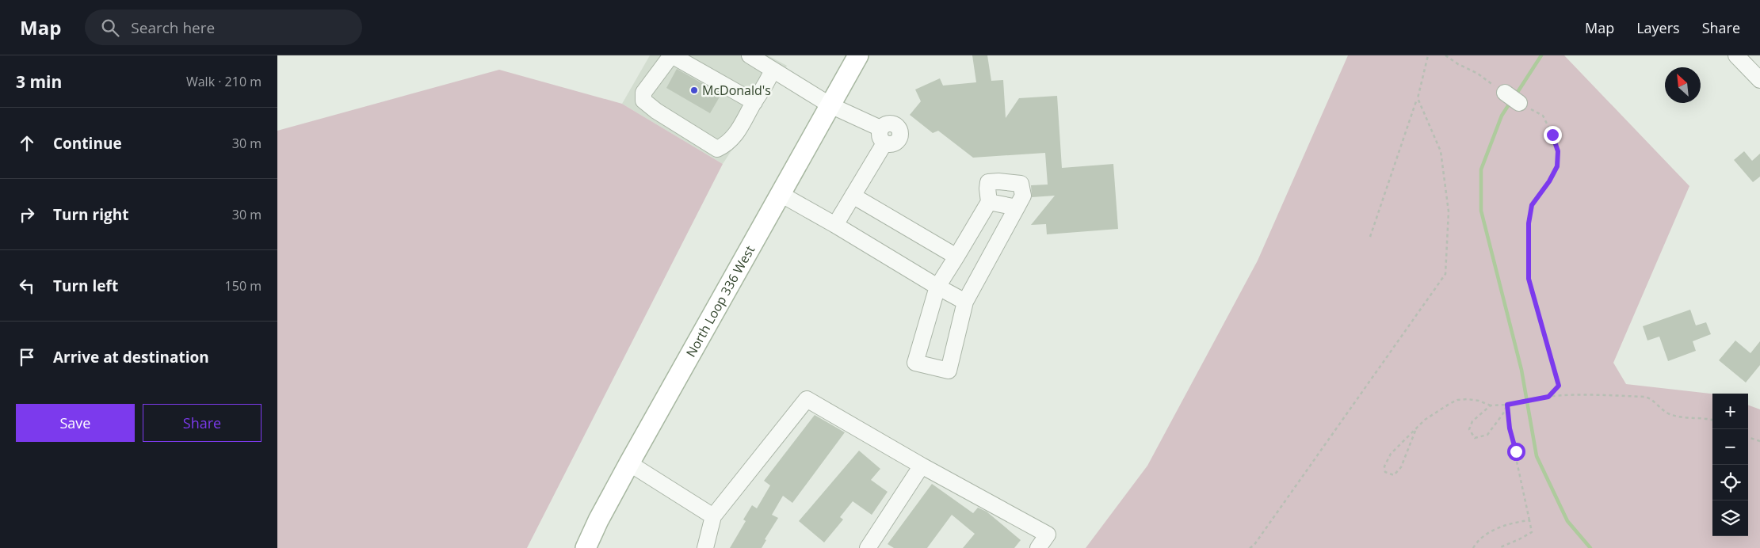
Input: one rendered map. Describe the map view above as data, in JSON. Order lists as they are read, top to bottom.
{
  "streets": {
    "main road": ["North Loop 336 West"]
  },
  "places": ["McDonald's"],
  "north": "top left",
  "page": {
    "header": "Map",
    "search": "Search here",
    "nav": ["Map", "Layers", "Share"],
    "heading": ["3 min", "Walk · 210 m"],
    "list": [
      ["Continue", "30 m"],
      ["Turn right", "30 m"],
      ["Turn left", "150 m"],
      "Arrive at destination"
    ],
    "buttons": ["Save", "Share"],
    "map_buttons": ["+", "−"]
  }
}
